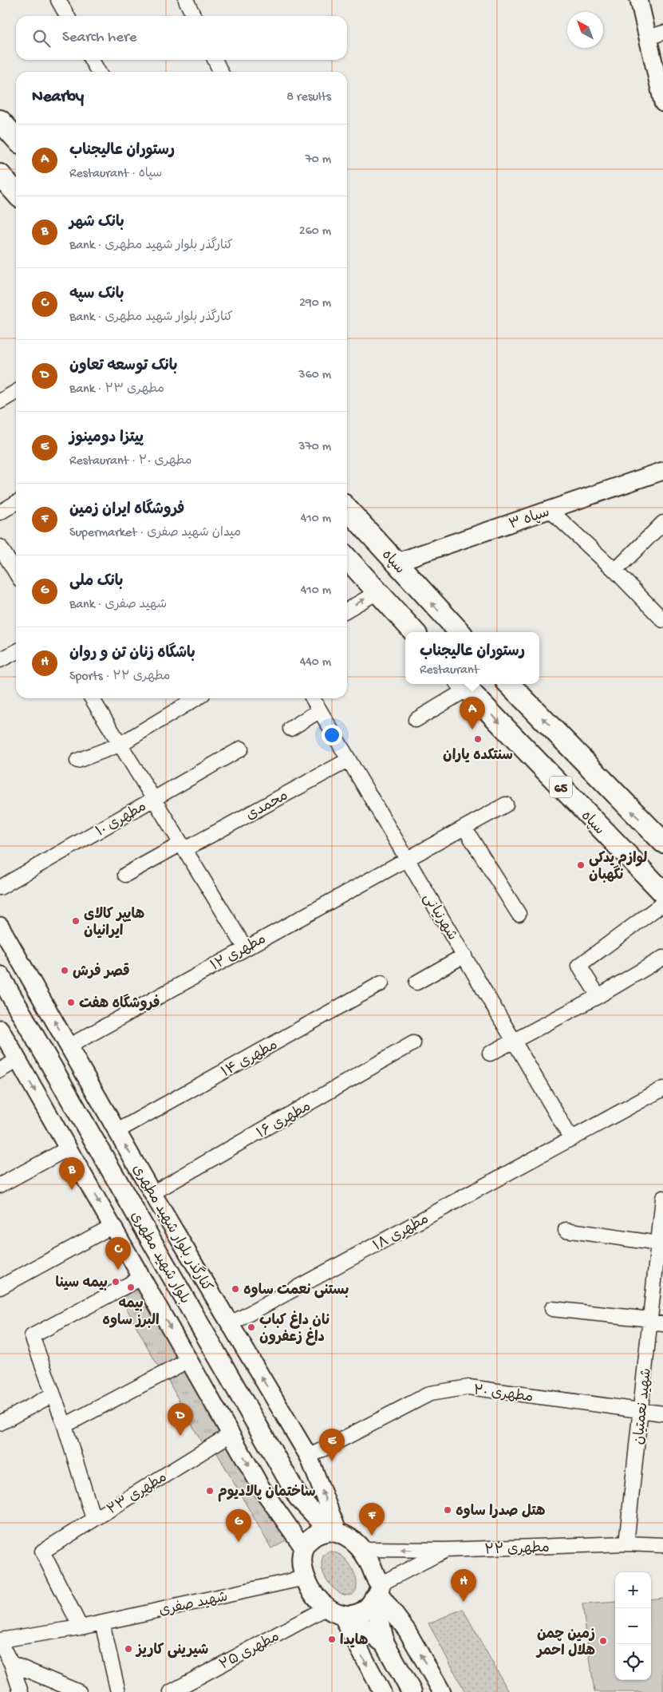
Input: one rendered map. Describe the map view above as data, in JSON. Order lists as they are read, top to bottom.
{
  "streets": {
    "main road": ["سپاه", "65", "بلوار شهید مطهری"],
    "street": [
      "سپاه ۳",
      "محمدی",
      "مطهری ۱۰",
      "شهرنیانی",
      "مطهری ۱۲",
      "مطهری ۱۴",
      "مطهری ۱۶",
      "کنارگذر بلوار شهید مطهری",
      "مطهری ۱۸",
      "مطهری ۲۰",
      "شهید نعمتیان",
      "مطهری ۲۳",
      "مطهری ۲۲",
      "شهید صفری",
      "مطهری ۲۵"
    ]
  },
  "crossings": [
    ["سپاه ۳", "سپاه"],
    ["محمدی", "شهرنیانی"],
    ["شهرنیانی", "مطهری ۱۲"],
    ["شهرنیانی", "مطهری ۱۸"],
    ["مطهری ۱۲", "کنارگذر بلوار شهید مطهری"],
    ["مطهری ۱۴", "کنارگذر بلوار شهید مطهری"],
    ["مطهری ۱۶", "کنارگذر بلوار شهید مطهری"],
    ["کنارگذر بلوار شهید مطهری", "مطهری ۱۸"],
    ["کنارگذر بلوار شهید مطهری", "بلوار شهید مطهری"],
    ["کنارگذر بلوار شهید مطهری", "مطهری ۲۰"],
    ["کنارگذر بلوار شهید مطهری", "مطهری ۲۲"],
    ["کنارگذر بلوار شهید مطهری", "شهید صفری"],
    ["کنارگذر بلوار شهید مطهری", "مطهری ۲۵"],
    ["بلوار شهید مطهری", "مطهری ۲۲"],
    ["بلوار شهید مطهری", "شهید صفری"],
    ["بلوار شهید مطهری", "مطهری ۲۵"],
    ["مطهری ۲۰", "شهید نعمتیان"],
    ["شهید نعمتیان", "مطهری ۲۲"],
    ["مطهری ۲۳", "شهید صفری"],
    ["مطهری ۲۲", "شهید صفری"],
    ["مطهری ۲۲", "مطهری ۲۵"],
    ["شهید صفری", "مطهری ۲۵"]
  ],
  "places": [
    "سنتکده یاران",
    "لوازم یدکی نگهبان",
    "هایپر کالای ایرانیان",
    "قصر فرش",
    "فروشگاه هفت",
    "بیمه سینا",
    "بیمه البرز ساوه",
    "بستنی نعمت ساوه",
    "نان داغ کباب داغ زعفرون",
    "ساختمان پالادیوم",
    "هتل صدرا ساوه",
    "هایدا",
    "زمین چمن هلال احمر",
    "شیرینی کاریز"
  ],
  "north": "top left",
  "page": {
    "search": "Search here",
    "heading": ["Nearby", "8 results"],
    "list": [
      {
        "mark": "A",
        "name": "رستوران عالیجناب",
        "note": "Restaurant · سپاه",
        "value": "70 m"
      },
      {
        "mark": "B",
        "name": "بانک شهر",
        "note": "Bank · کنارگذر بلوار شهید مطهری",
        "value": "260 m"
      },
      {
        "mark": "C",
        "name": "بانک سپه",
        "note": "Bank · کنارگذر بلوار شهید مطهری",
        "value": "290 m"
      },
      {
        "mark": "D",
        "name": "بانک توسعه تعاون",
        "note": "Bank · مطهری ۲۳",
        "value": "360 m"
      },
      {
        "mark": "E",
        "name": "پیتزا دومینوز",
        "note": "Restaurant · مطهری ۲۰",
        "value": "370 m"
      },
      {
        "mark": "F",
        "name": "فروشگاه ایران زمین",
        "note": "Supermarket · میدان شهید صفری",
        "value": "410 m"
      },
      {
        "mark": "G",
        "name": "بانک ملی",
        "note": "Bank · شهید صفری",
        "value": "410 m"
      },
      {
        "mark": "H",
        "name": "باشگاه زنان تن و روان",
        "note": "Sports · مطهری ۲۲",
        "value": "440 m"
      }
    ],
    "popup": ["رستوران عالیجناب", "Restaurant"],
    "pins": [
      "A",
      "B",
      "C",
      "D",
      "E",
      "F",
      "G",
      "H"
    ],
    "map_buttons": ["+", "−"]
  }
}
